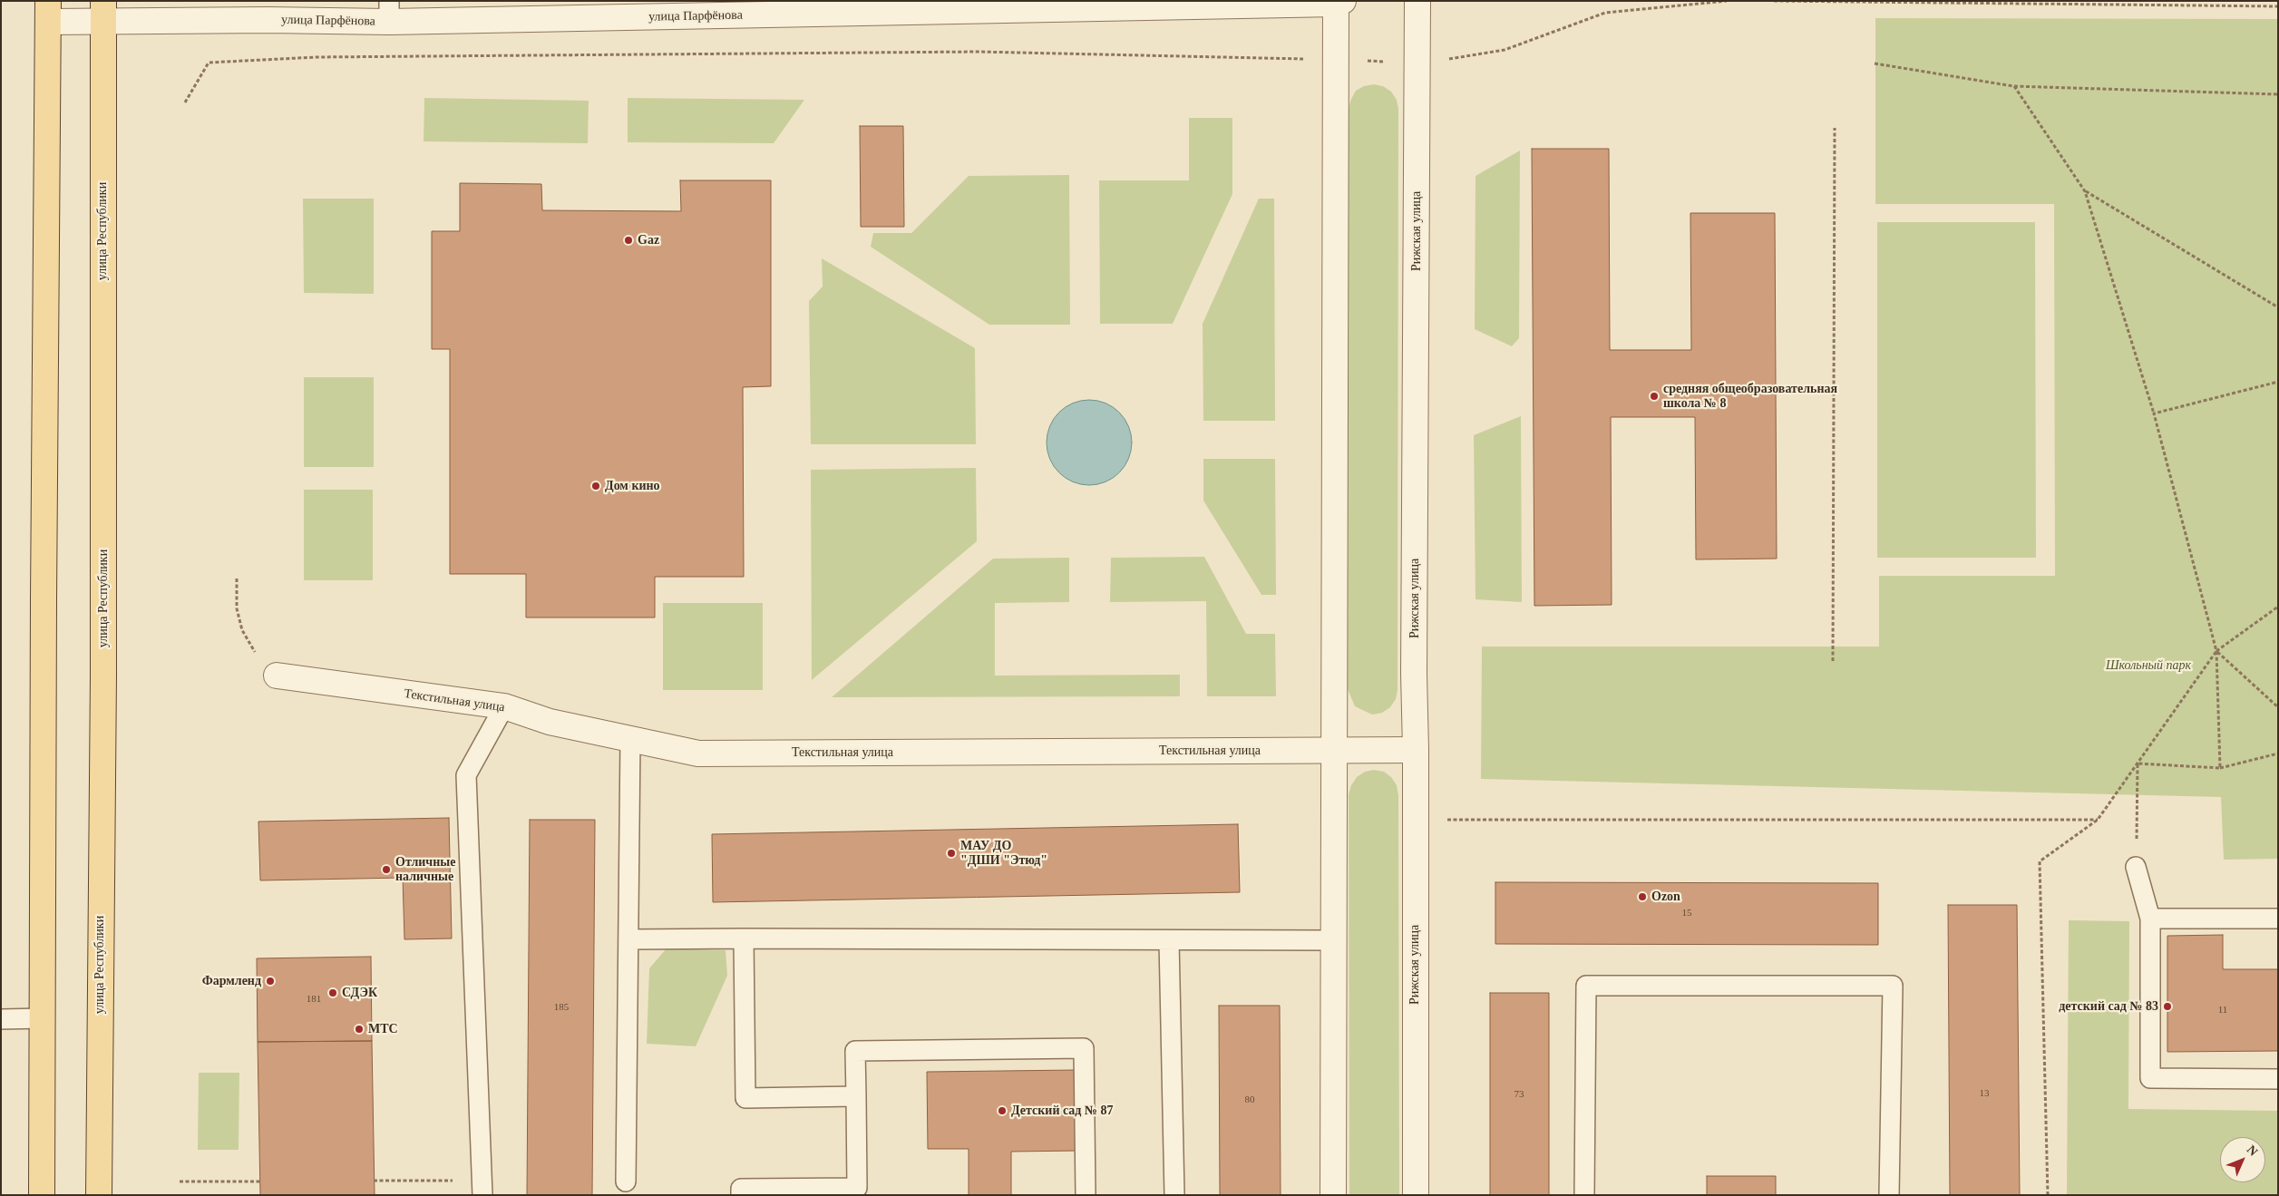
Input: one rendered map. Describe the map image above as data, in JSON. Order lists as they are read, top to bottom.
{
  "streets": {
    "main road": ["улица Республики"],
    "street": ["улица Парфёнова", "Рижская улица", "Текстильная улица"]
  },
  "crossings": [
    ["улица Парфёнова", "улица Республики"],
    ["Рижская улица", "Текстильная улица"]
  ],
  "parks": ["Школьный парк"],
  "places": [
    "Gaz",
    "средняя общеобразовательная школа № 8",
    "Дом кино",
    "МАУ ДО \"ДШИ \"Этюд\"",
    "Отличные наличные",
    "Ozon",
    "Фармленд",
    "СДЭК",
    "детский сад № 83",
    "МТС",
    "Детский сад № 87"
  ],
  "house_numbers": [
    "15",
    "181",
    "185",
    "11",
    "13",
    "73",
    "80"
  ],
  "north": "top right"
}
